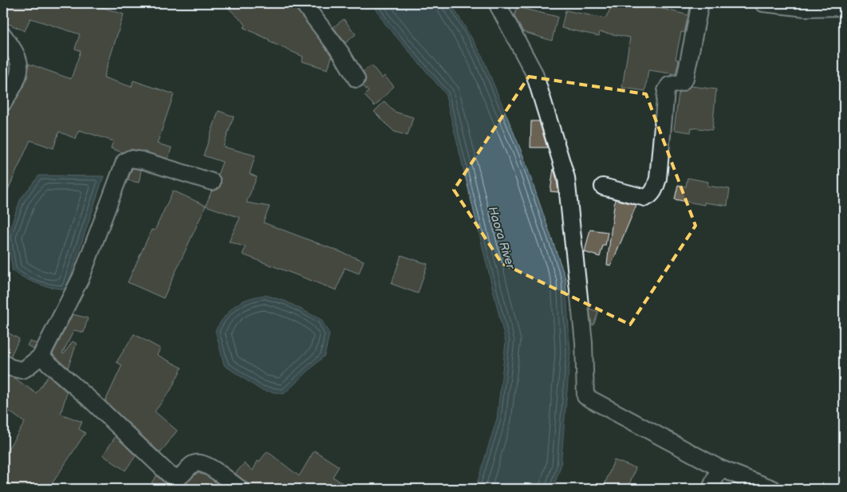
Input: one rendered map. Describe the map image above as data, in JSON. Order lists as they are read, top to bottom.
{
  "water": ["Haora River"]
}
